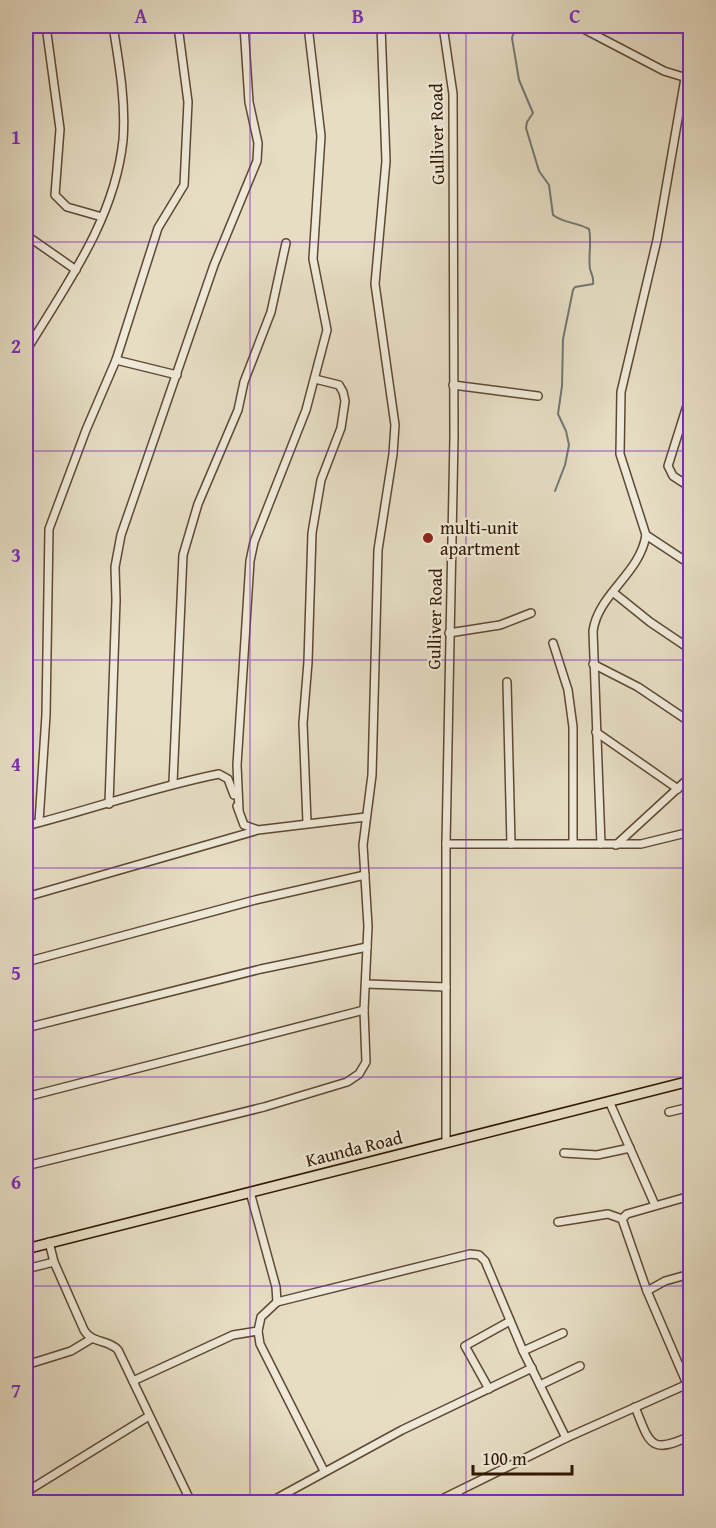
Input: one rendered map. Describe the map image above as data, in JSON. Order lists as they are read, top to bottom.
{
  "streets": {
    "main road": ["Kaunda Road"],
    "street": ["Gulliver Road"]
  },
  "crossings": [
    ["Gulliver Road", "Kaunda Road"]
  ],
  "places": ["multi-unit apartment"],
  "scale_bar": "100 m",
  "grid": {
    "columns": ["A", "B", "C"],
    "rows": [
      "1",
      "2",
      "3",
      "4",
      "5",
      "6",
      "7"
    ]
  }
}
